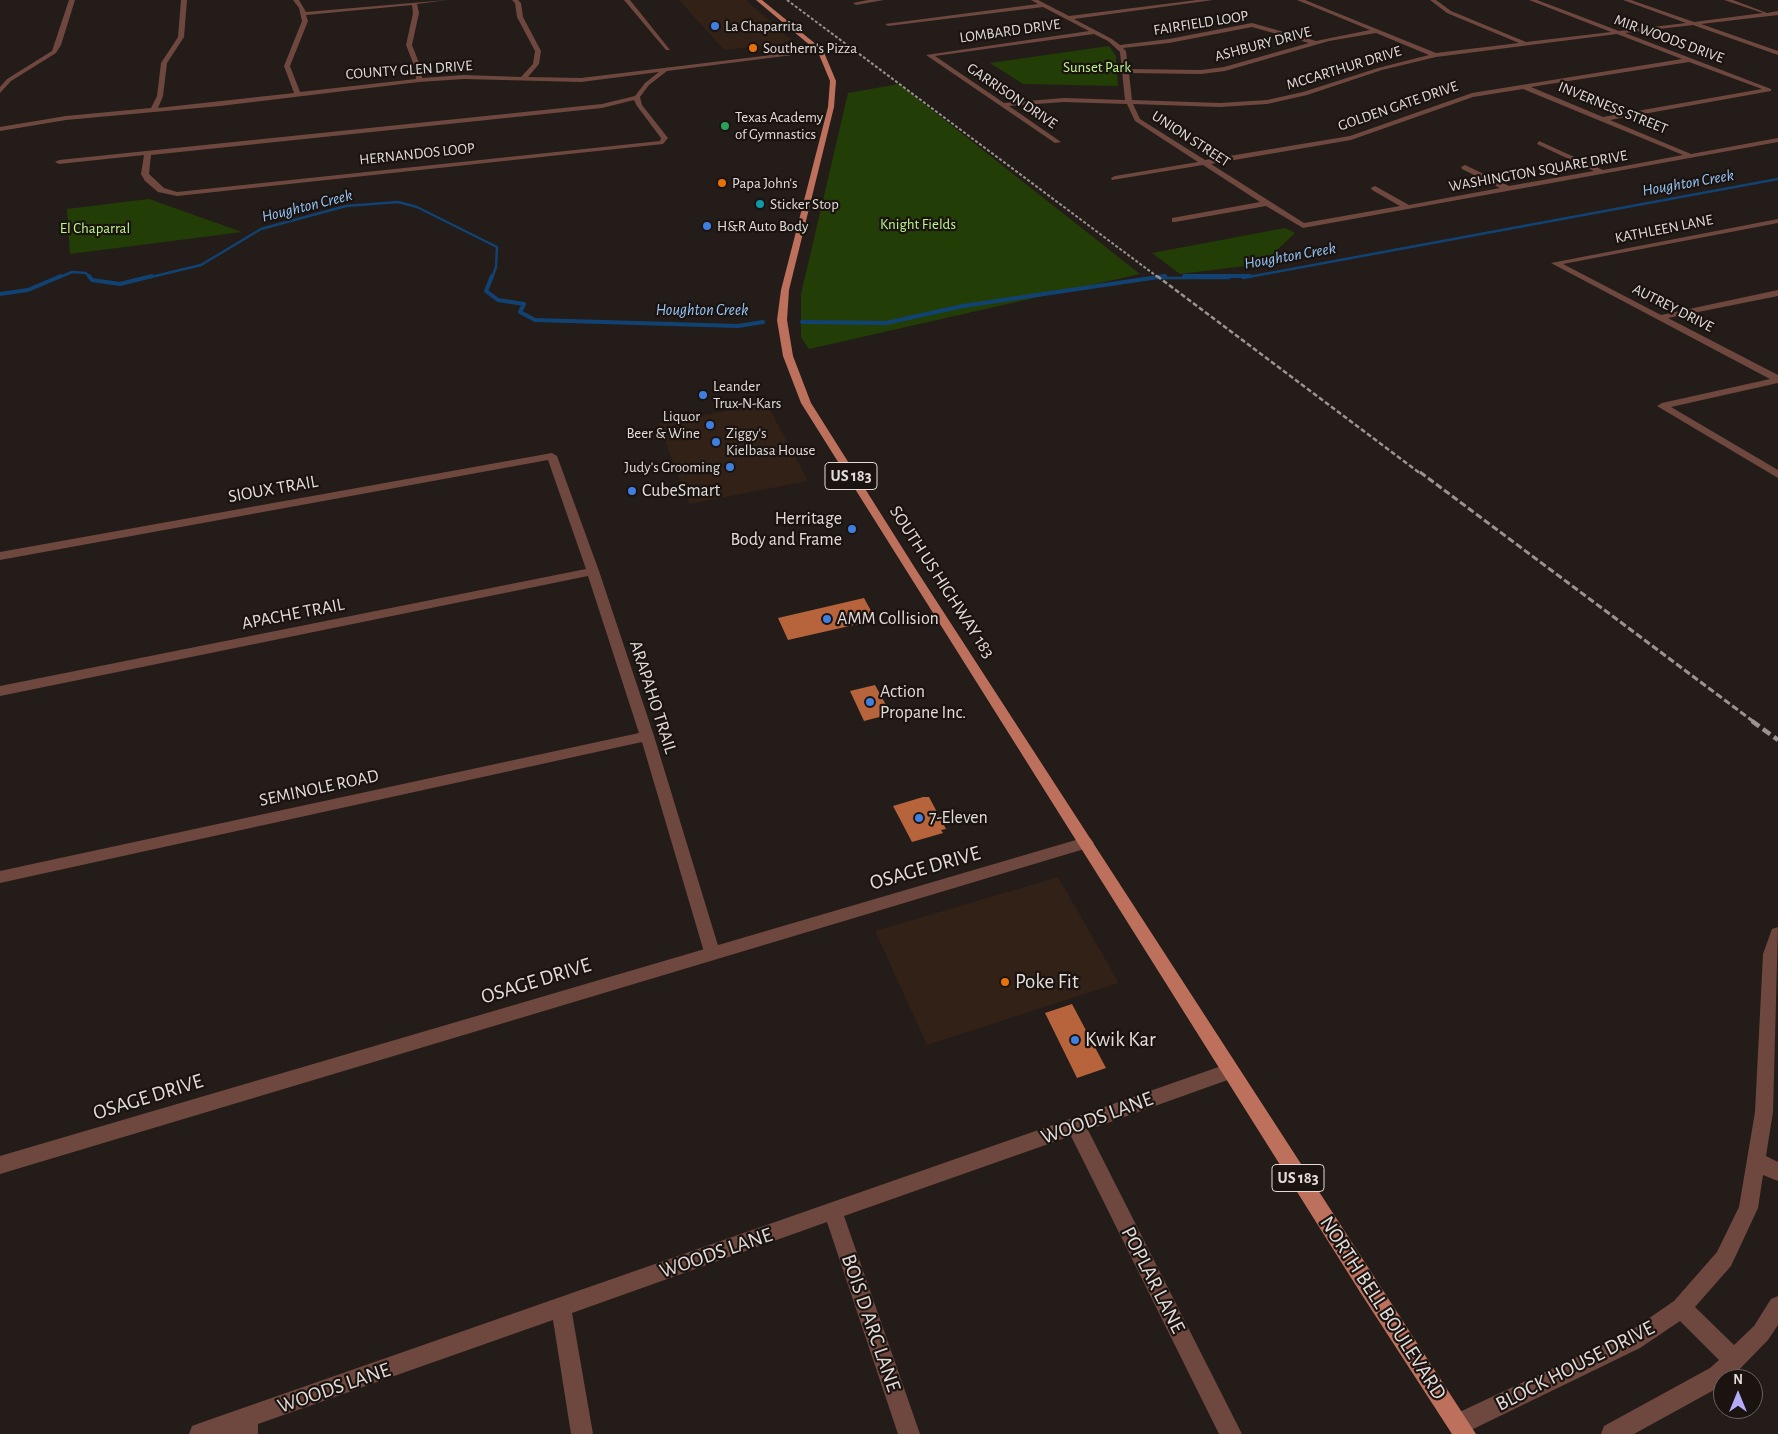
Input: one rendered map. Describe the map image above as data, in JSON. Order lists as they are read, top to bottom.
{
  "streets": {
    "main road": ["US 183", "SOUTH US HIGHWAY 183", "NORTH BELL BOULEVARD"],
    "street": [
      "FAIRFIELD LOOP",
      "LOMBARD DRIVE",
      "MIR WOODS DRIVE",
      "ASHBURY DRIVE",
      "MCCARTHUR DRIVE",
      "COUNTY GLEN DRIVE",
      "GARRISON DRIVE",
      "GOLDEN GATE DRIVE",
      "INVERNESS STREET",
      "UNION STREET",
      "HERNANDOS LOOP",
      "WASHINGTON SQUARE DRIVE",
      "KATHLEEN LANE",
      "AUTREY DRIVE",
      "SIOUX TRAIL",
      "APACHE TRAIL",
      "ARAPAHO TRAIL",
      "SEMINOLE ROAD",
      "OSAGE DRIVE",
      "WOODS LANE",
      "POPLAR LANE",
      "BOIS D ARC LANE",
      "BLOCK HOUSE DRIVE"
    ]
  },
  "crossings": [
    ["FAIRFIELD LOOP", "ASHBURY DRIVE"],
    ["FAIRFIELD LOOP", "UNION STREET"],
    ["LOMBARD DRIVE", "GARRISON DRIVE"],
    ["MIR WOODS DRIVE", "MCCARTHUR DRIVE"],
    ["MIR WOODS DRIVE", "GOLDEN GATE DRIVE"],
    ["ASHBURY DRIVE", "UNION STREET"],
    ["MCCARTHUR DRIVE", "GARRISON DRIVE"],
    ["MCCARTHUR DRIVE", "UNION STREET"],
    ["COUNTY GLEN DRIVE", "SOUTH US HIGHWAY 183"],
    ["GOLDEN GATE DRIVE", "INVERNESS STREET"],
    ["GOLDEN GATE DRIVE", "UNION STREET"],
    ["INVERNESS STREET", "WASHINGTON SQUARE DRIVE"],
    ["UNION STREET", "WASHINGTON SQUARE DRIVE"],
    ["KATHLEEN LANE", "AUTREY DRIVE"],
    ["SIOUX TRAIL", "ARAPAHO TRAIL"],
    ["SOUTH US HIGHWAY 183", "OSAGE DRIVE"],
    ["SOUTH US HIGHWAY 183", "NORTH BELL BOULEVARD"],
    ["APACHE TRAIL", "ARAPAHO TRAIL"],
    ["ARAPAHO TRAIL", "SEMINOLE ROAD"],
    ["ARAPAHO TRAIL", "OSAGE DRIVE"],
    ["WOODS LANE", "POPLAR LANE"],
    ["WOODS LANE", "NORTH BELL BOULEVARD"],
    ["WOODS LANE", "BOIS D ARC LANE"],
    ["NORTH BELL BOULEVARD", "BLOCK HOUSE DRIVE"]
  ],
  "water": ["Houghton Creek"],
  "parks": ["Sunset Park", "Knight Fields", "El Chaparral"],
  "places": [
    "La Chaparrita",
    "Southern's Pizza",
    "Texas Academy of Gymnastics",
    "Papa John's",
    "Sticker Stop",
    "H&R Auto Body",
    "Leander Trux-N-Kars",
    "Liquor Beer & Wine",
    "Ziggy's Kielbasa House",
    "Judy's Grooming",
    "CubeSmart",
    "Herritage Body and Frame",
    "AMM Collision",
    "Action Propane Inc.",
    "7-Eleven",
    "Poke Fit",
    "Kwik Kar"
  ],
  "north": "top"
}
